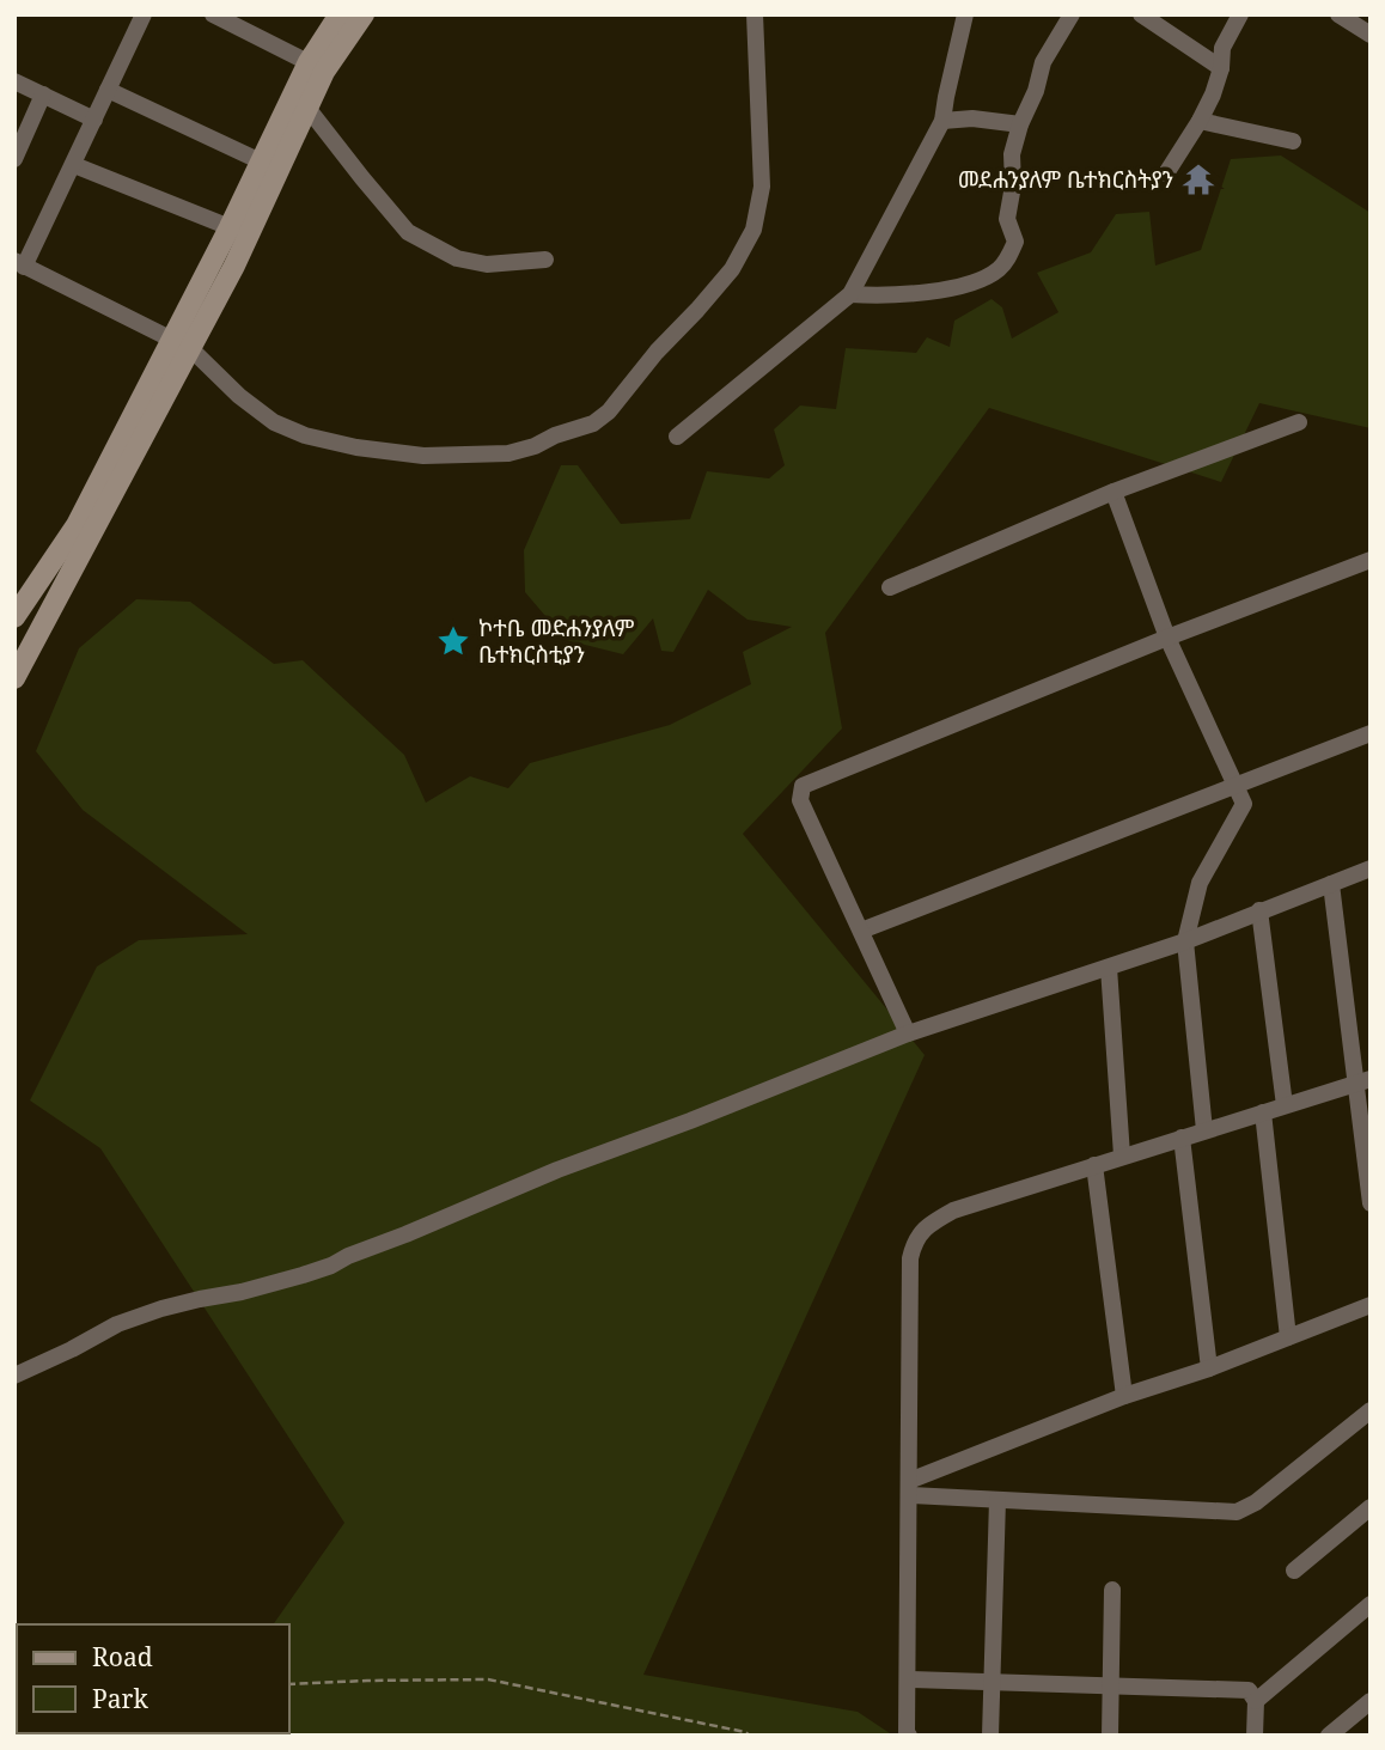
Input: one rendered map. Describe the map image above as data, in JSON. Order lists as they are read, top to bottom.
{
  "places": {
    "temple": ["መደሐንያለም ቤተክርስትያን"],
    "place": ["ኮተቤ መድሐንያለም ቤተክርስቲያን"]
  },
  "legend": ["Road", "Park"]
}
